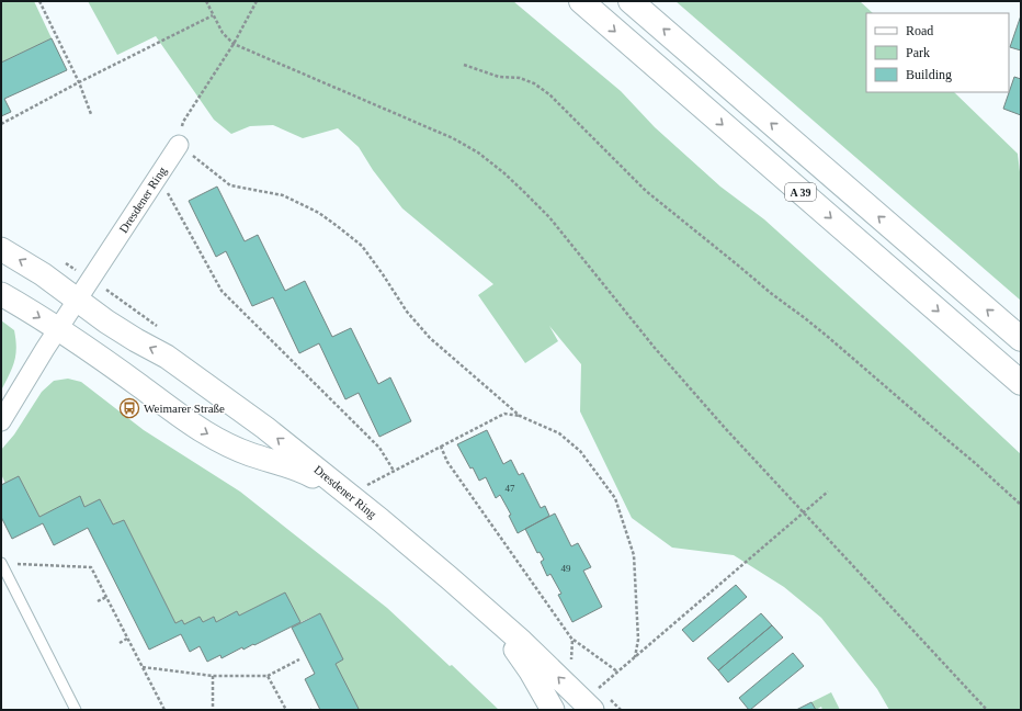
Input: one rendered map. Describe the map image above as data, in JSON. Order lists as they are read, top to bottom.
{
  "streets": {
    "highway": ["A 39"],
    "street": ["Dresdener Ring"]
  },
  "places": {
    "bus stop": ["Weimarer Straße"]
  },
  "house_numbers": ["47", "49"],
  "legend": ["Road", "Park", "Building"]
}
